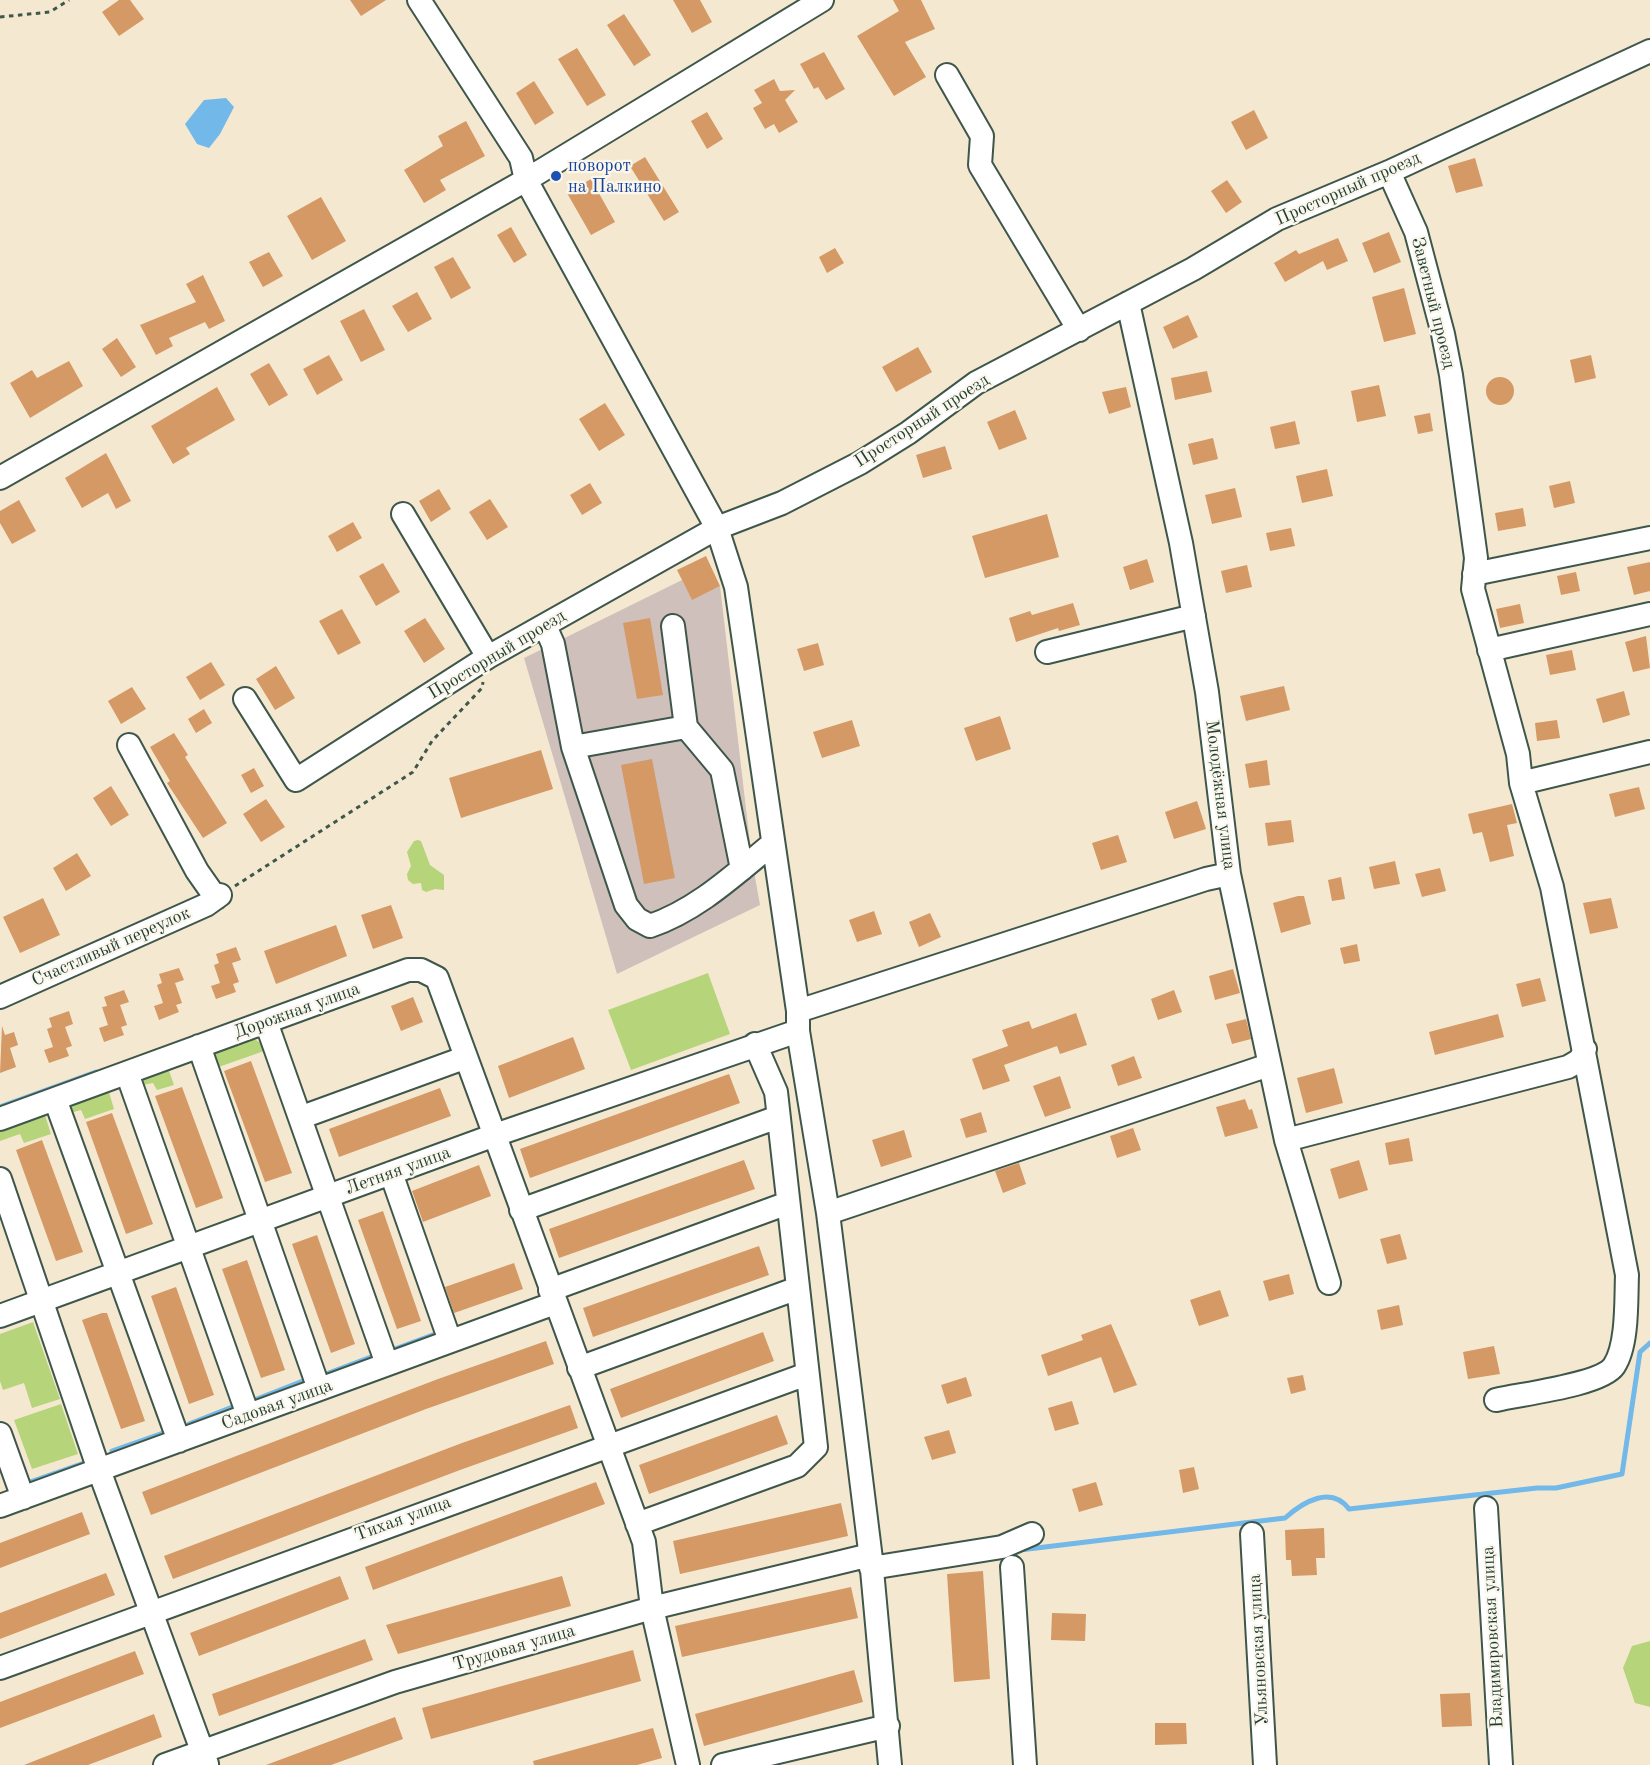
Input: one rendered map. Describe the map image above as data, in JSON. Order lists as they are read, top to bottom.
{
  "streets": {
    "street": [
      "Просторный проезд",
      "Заветный проезд",
      "Молодёжная улица",
      "Счастливый переулок",
      "Дорожная улица",
      "Летняя улица",
      "Садовая улица",
      "Тихая улица",
      "Владимировская улица",
      "Трудовая улица",
      "Ульяновская улица"
    ]
  },
  "crossings": [
    ["Просторный проезд", "Заветный проезд"],
    ["Просторный проезд", "Молодёжная улица"],
    ["Молодёжная улица", "Летняя улица"],
    ["Дорожная улица", "Летняя улица"],
    ["Дорожная улица", "Садовая улица"],
    ["Дорожная улица", "Тихая улица"],
    ["Дорожная улица", "Трудовая улица"]
  ],
  "places": ["поворот на Палкино"]
}
